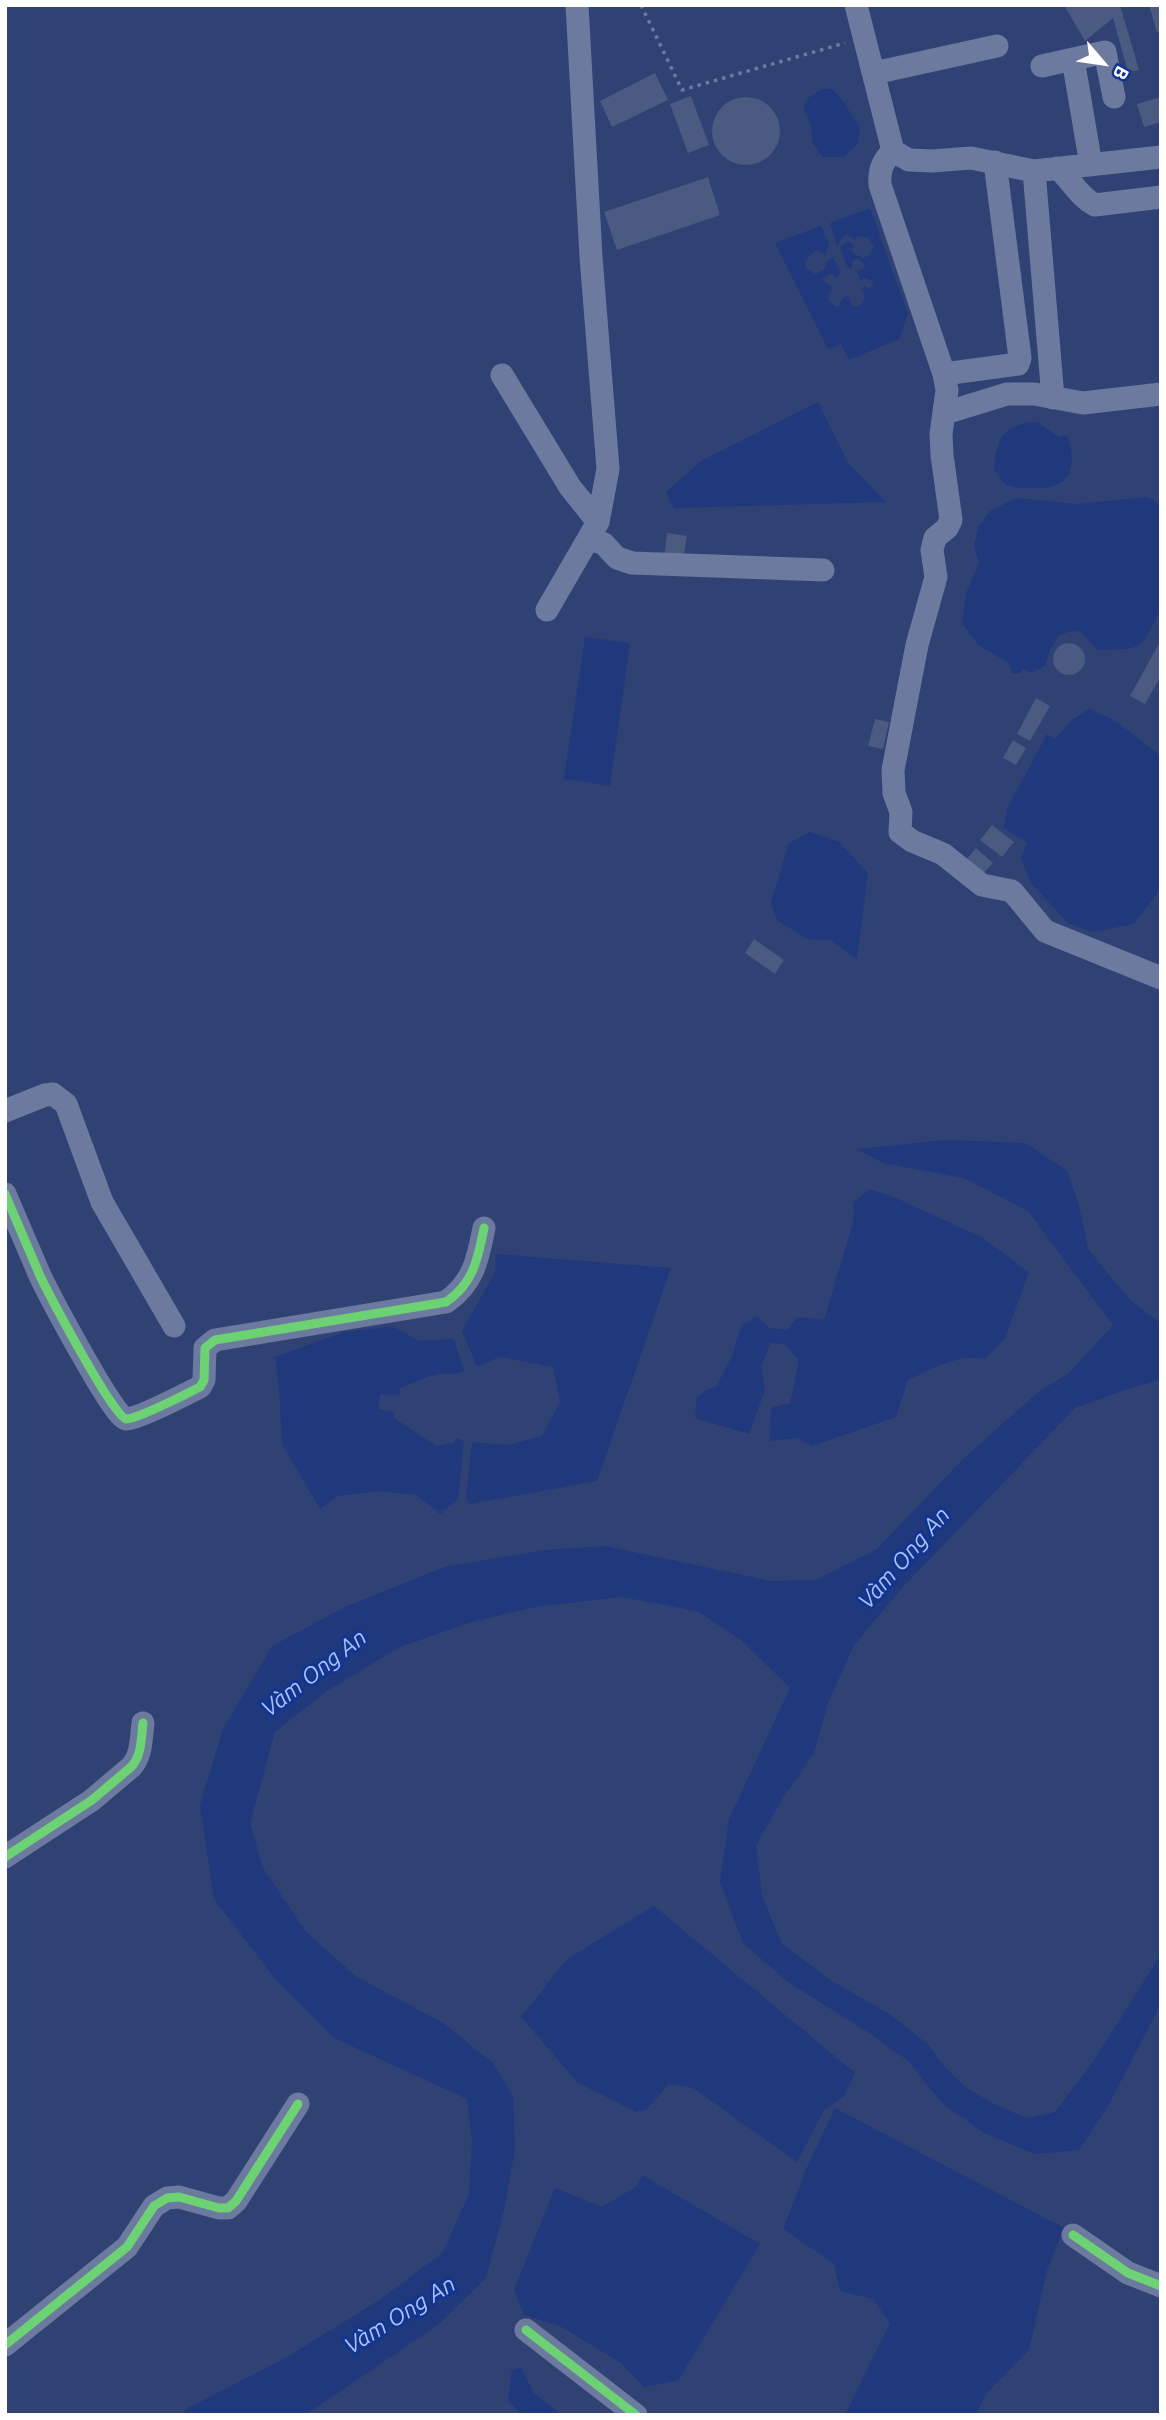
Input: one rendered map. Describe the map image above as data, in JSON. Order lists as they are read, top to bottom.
{
  "water": ["Vàm Ong An"],
  "north": "bottom right"
}
